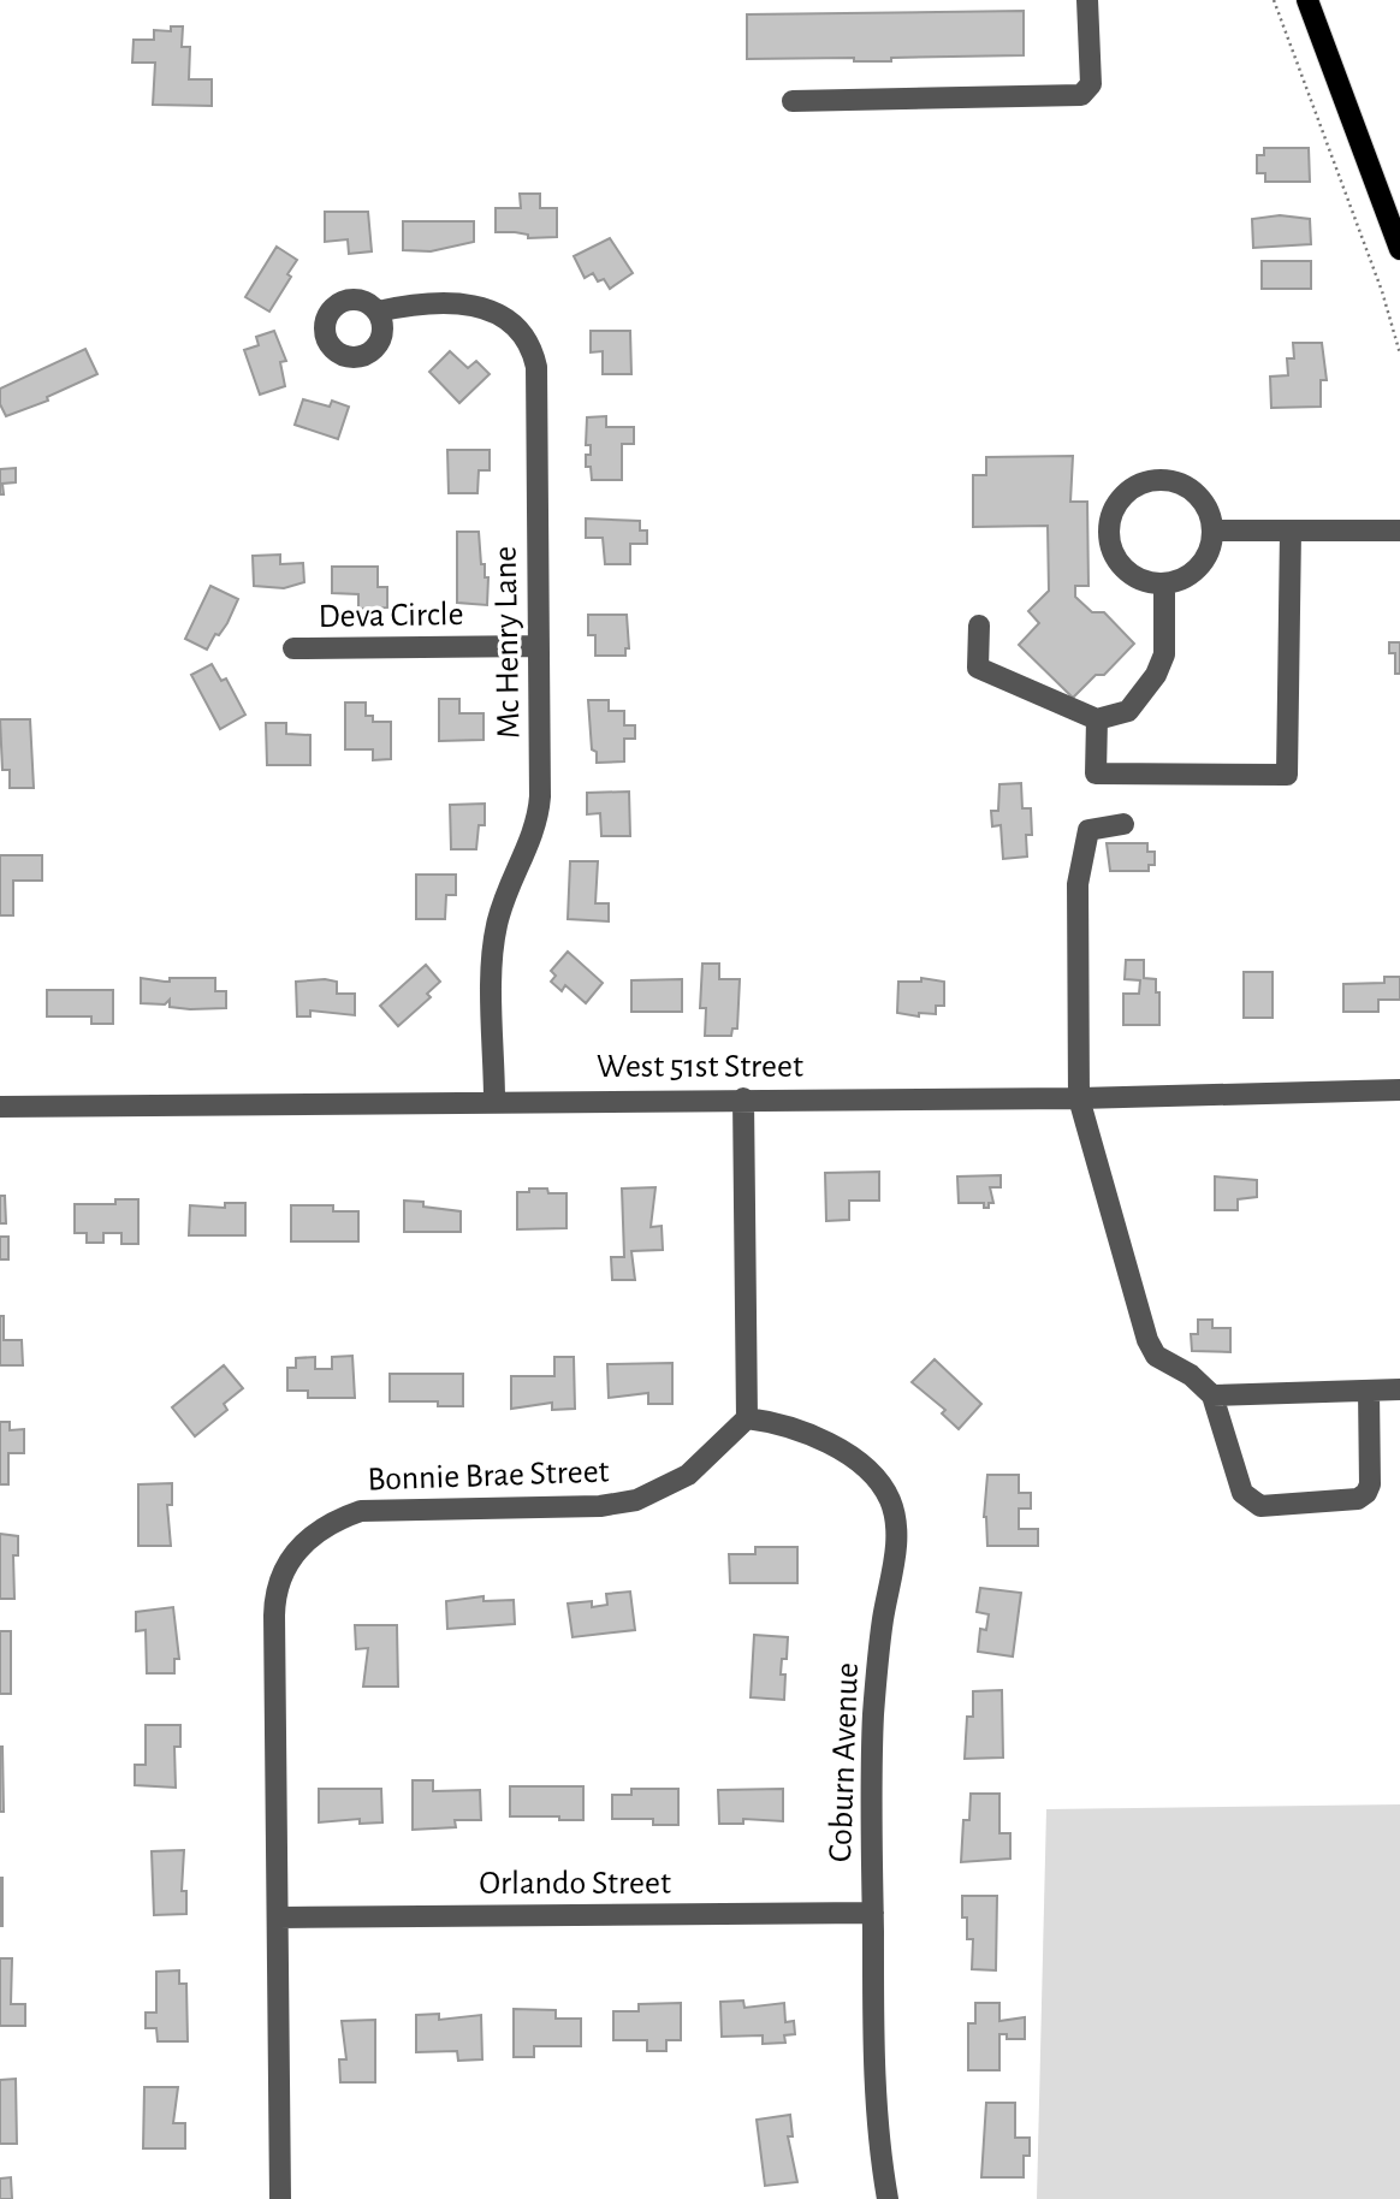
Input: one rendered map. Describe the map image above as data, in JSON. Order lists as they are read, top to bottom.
{
  "streets": {
    "street": [
      "Deva Circle",
      "Mc Henry Lane",
      "West 51st Street",
      "Bonnie Brae Street",
      "Coburn Avenue",
      "Orlando Street"
    ]
  },
  "crossings": [
    ["Deva Circle", "Mc Henry Lane"],
    ["Mc Henry Lane", "West 51st Street"],
    ["Bonnie Brae Street", "Coburn Avenue"],
    ["Bonnie Brae Street", "Orlando Street"],
    ["Coburn Avenue", "Orlando Street"]
  ]
}
